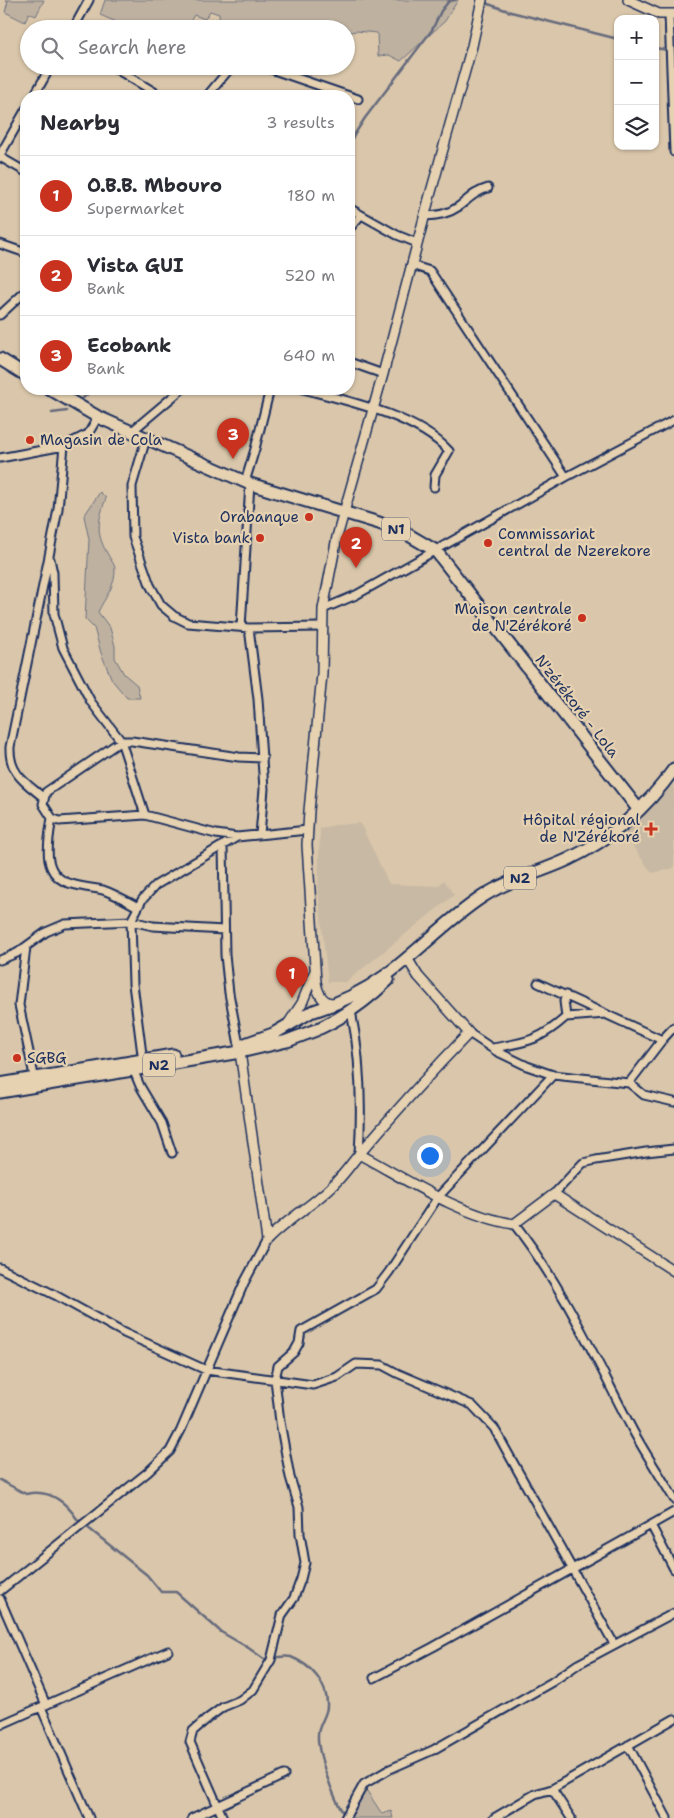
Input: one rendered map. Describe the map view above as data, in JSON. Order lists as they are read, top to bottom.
{
  "streets": {
    "highway": ["N1", "N'zérékoré - Lola", "N2"]
  },
  "crossings": [
    ["N'zérékoré - Lola", "N2"]
  ],
  "places": {
    "other": [
      "Magasin de Cola",
      "Orabanque",
      "Vista bank",
      "Commissariat central de Nzerekore",
      "Maison centrale de N'Zérékoré",
      "SGBG"
    ],
    "health": ["Hôpital régional de N'Zérékoré"]
  },
  "page": {
    "map_buttons": ["+", "−"],
    "search": "Search here",
    "heading": ["Nearby", "3 results"],
    "list": [
      {
        "mark": "1",
        "name": "O.B.B. Mbouro",
        "note": "Supermarket",
        "value": "180 m"
      },
      {
        "mark": "2",
        "name": "Vista GUI",
        "note": "Bank",
        "value": "520 m"
      },
      {
        "mark": "3",
        "name": "Ecobank",
        "note": "Bank",
        "value": "640 m"
      }
    ],
    "pins": ["3", "2", "1"]
  }
}
